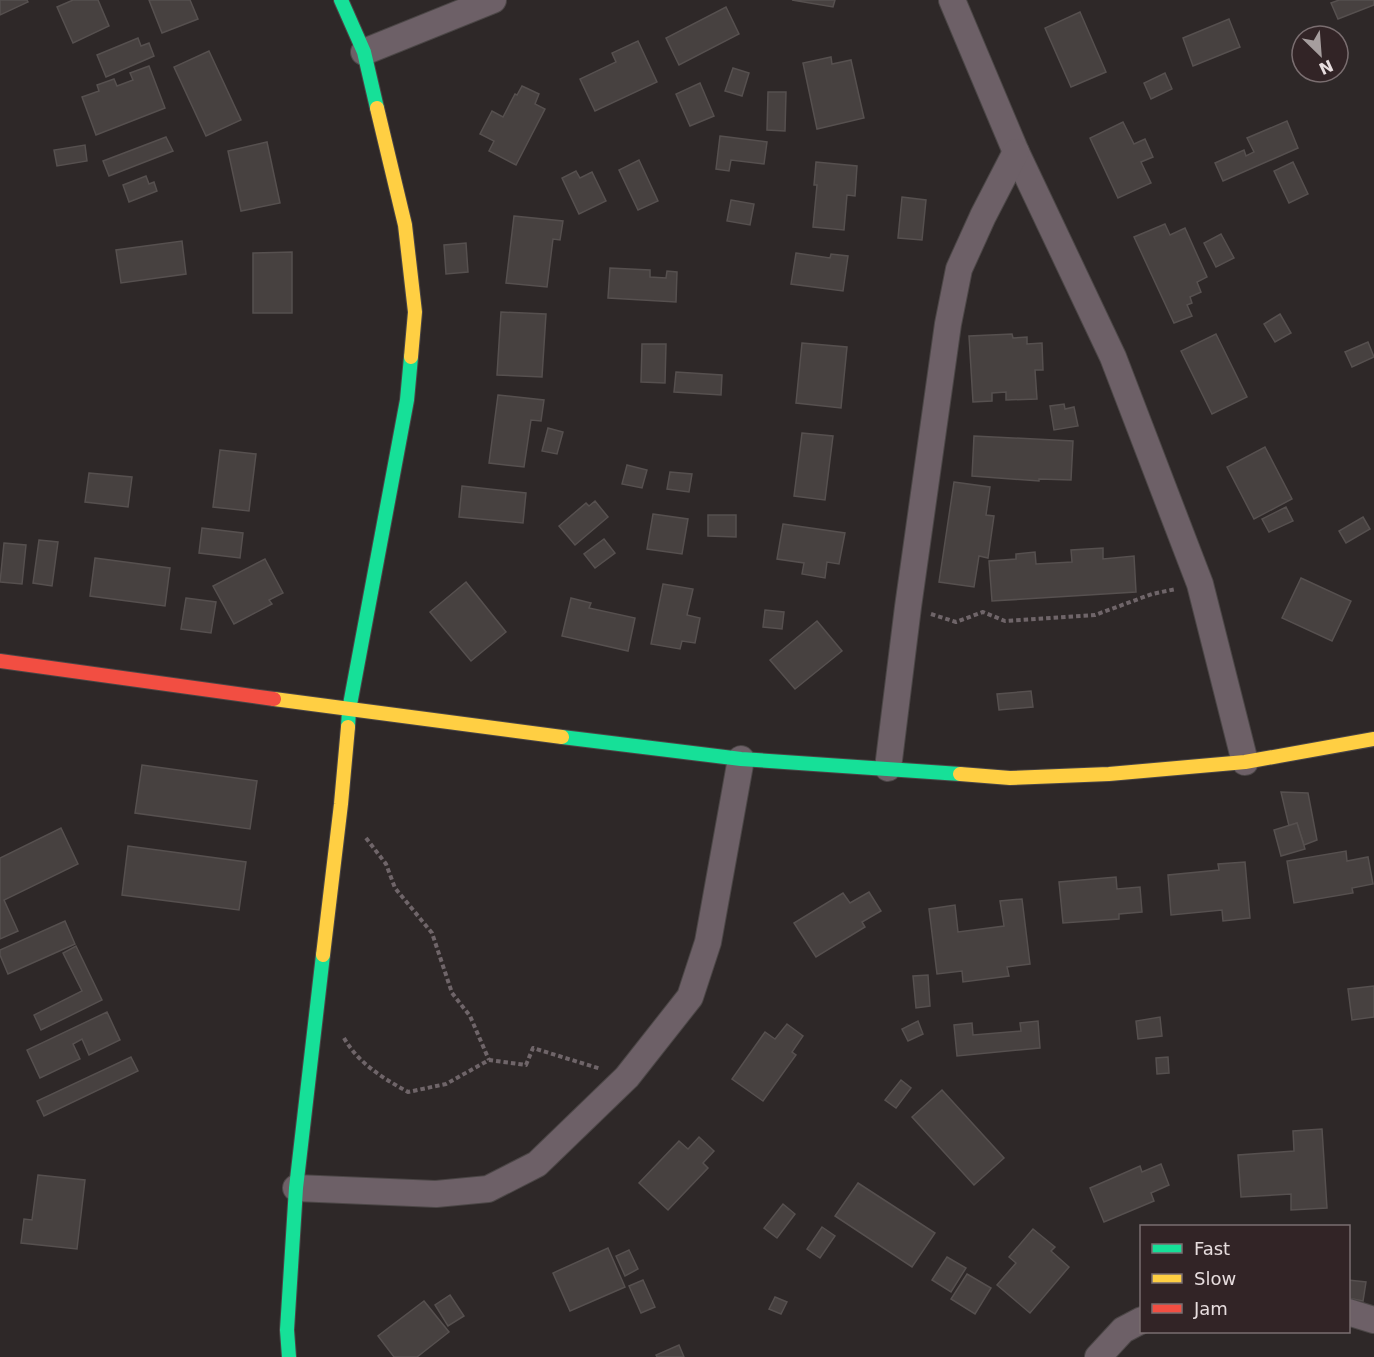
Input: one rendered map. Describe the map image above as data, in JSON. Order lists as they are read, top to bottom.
{
  "legend": ["Fast", "Slow", "Jam"],
  "north": "bottom right"
}
